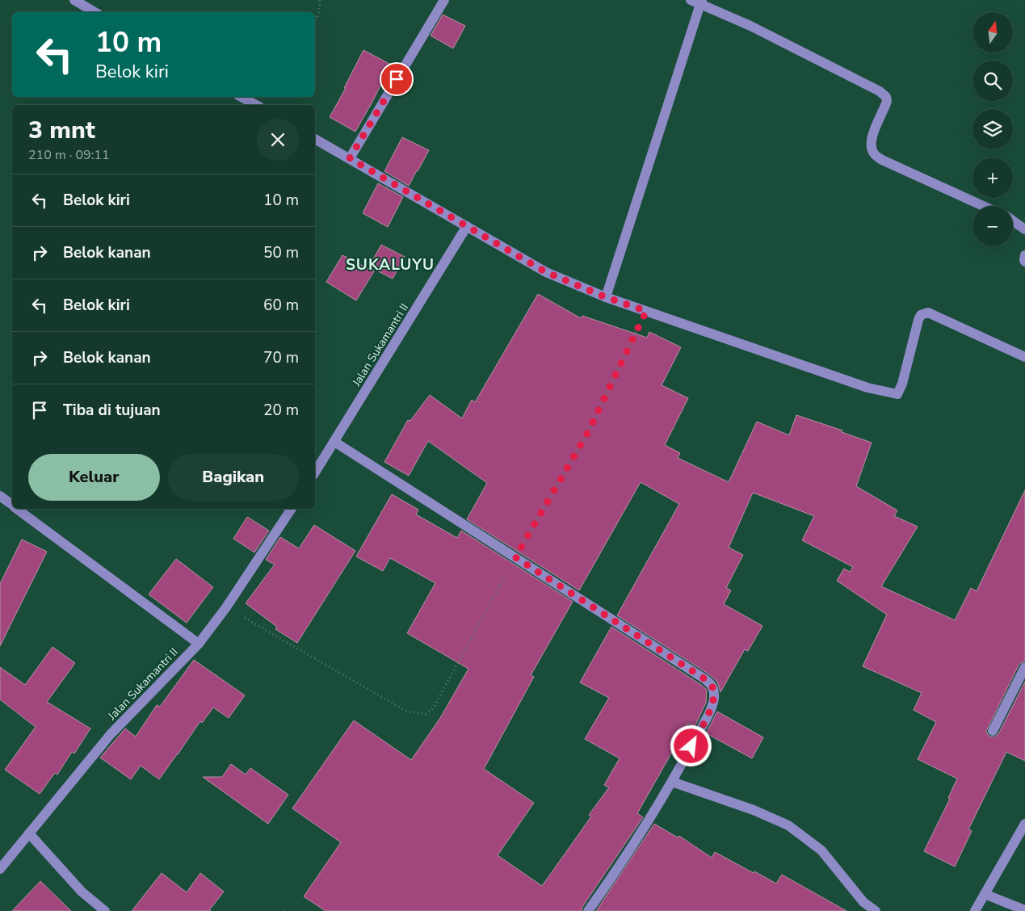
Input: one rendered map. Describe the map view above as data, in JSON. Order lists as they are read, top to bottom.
{
  "streets": {
    "street": ["Jalan Sukamantri II"]
  },
  "districts": ["SUKALUYU"],
  "north": "top",
  "page": {
    "map_buttons": ["+", "−"],
    "turn": ["10 m", "Belok kiri"],
    "heading": ["3 mnt", "210 m · 09:11"],
    "list": [
      {
        "name": "Belok kiri",
        "value": "10 m"
      },
      {
        "name": "Belok kanan",
        "value": "50 m"
      },
      {
        "name": "Belok kiri",
        "value": "60 m"
      },
      {
        "name": "Belok kanan",
        "value": "70 m"
      },
      {
        "name": "Tiba di tujuan",
        "value": "20 m"
      }
    ],
    "buttons": ["Keluar", "Bagikan"]
  }
}
